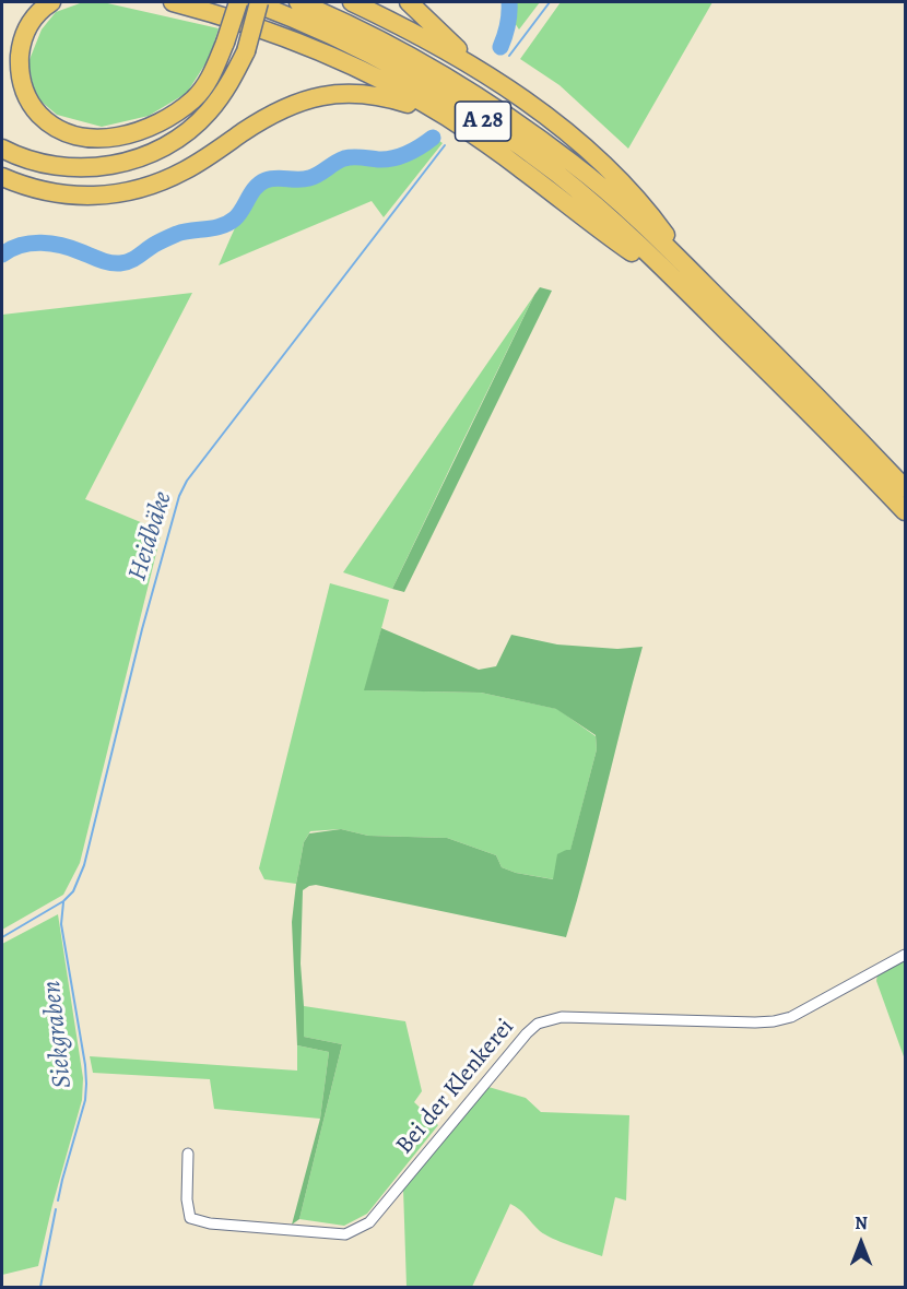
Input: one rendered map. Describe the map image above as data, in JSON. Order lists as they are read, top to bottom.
{
  "streets": {
    "highway": ["A 28"],
    "street": ["Bei der Klenkerei"]
  },
  "water": ["Heidbäke", "Siekgraben"],
  "north": "top"
}
